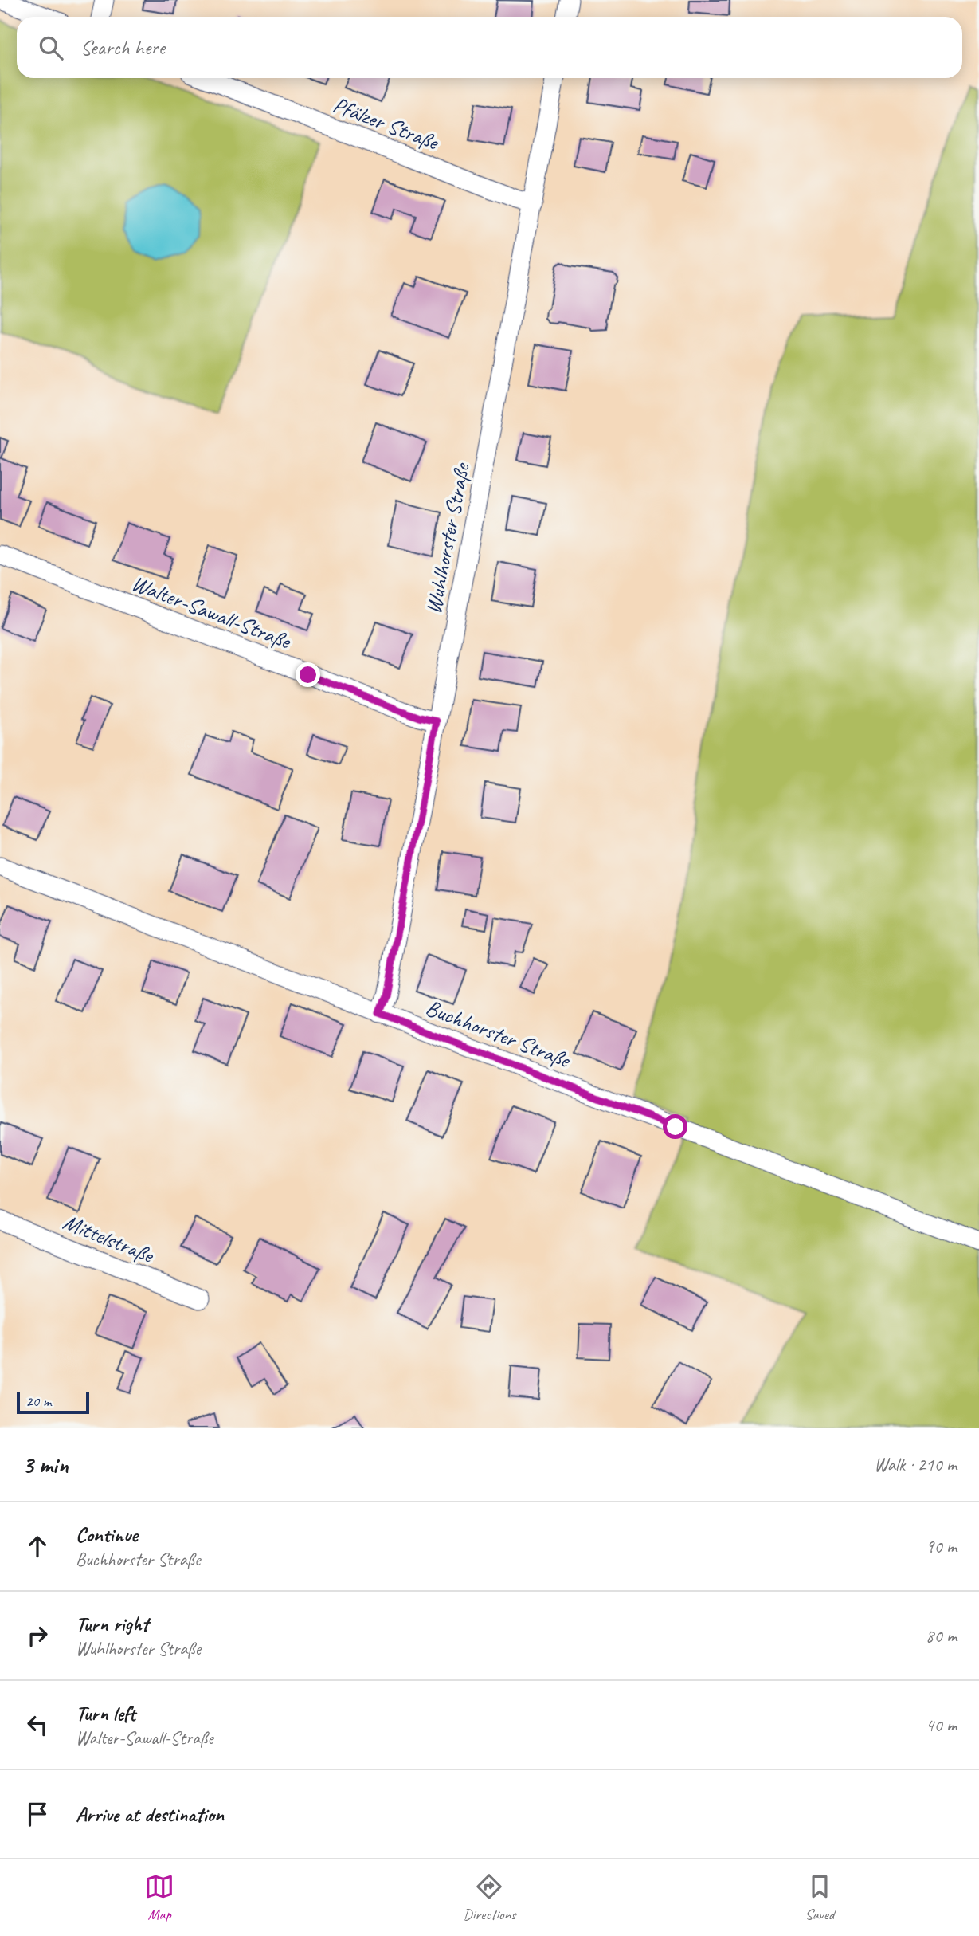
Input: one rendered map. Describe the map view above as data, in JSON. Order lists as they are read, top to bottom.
{
  "streets": {
    "street": [
      "Pfälzer Straße",
      "Wuhlhorster Straße",
      "Walter-Sawall-Straße",
      "Buchhorster Straße",
      "Mittelstraße"
    ]
  },
  "crossings": [
    ["Pfälzer Straße", "Wuhlhorster Straße"],
    ["Wuhlhorster Straße", "Walter-Sawall-Straße"],
    ["Wuhlhorster Straße", "Buchhorster Straße"]
  ],
  "scale_bar": "20 m",
  "page": {
    "search": "Search here",
    "scale": "20 m",
    "heading": ["3 min", "Walk · 210 m"],
    "list": [
      ["Continue", "Buchhorster Straße", "90 m"],
      ["Turn right", "Wuhlhorster Straße", "80 m"],
      ["Turn left", "Walter-Sawall-Straße", "40 m"],
      "Arrive at destination"
    ],
    "nav": ["Map", "Directions", "Saved"]
  }
}
